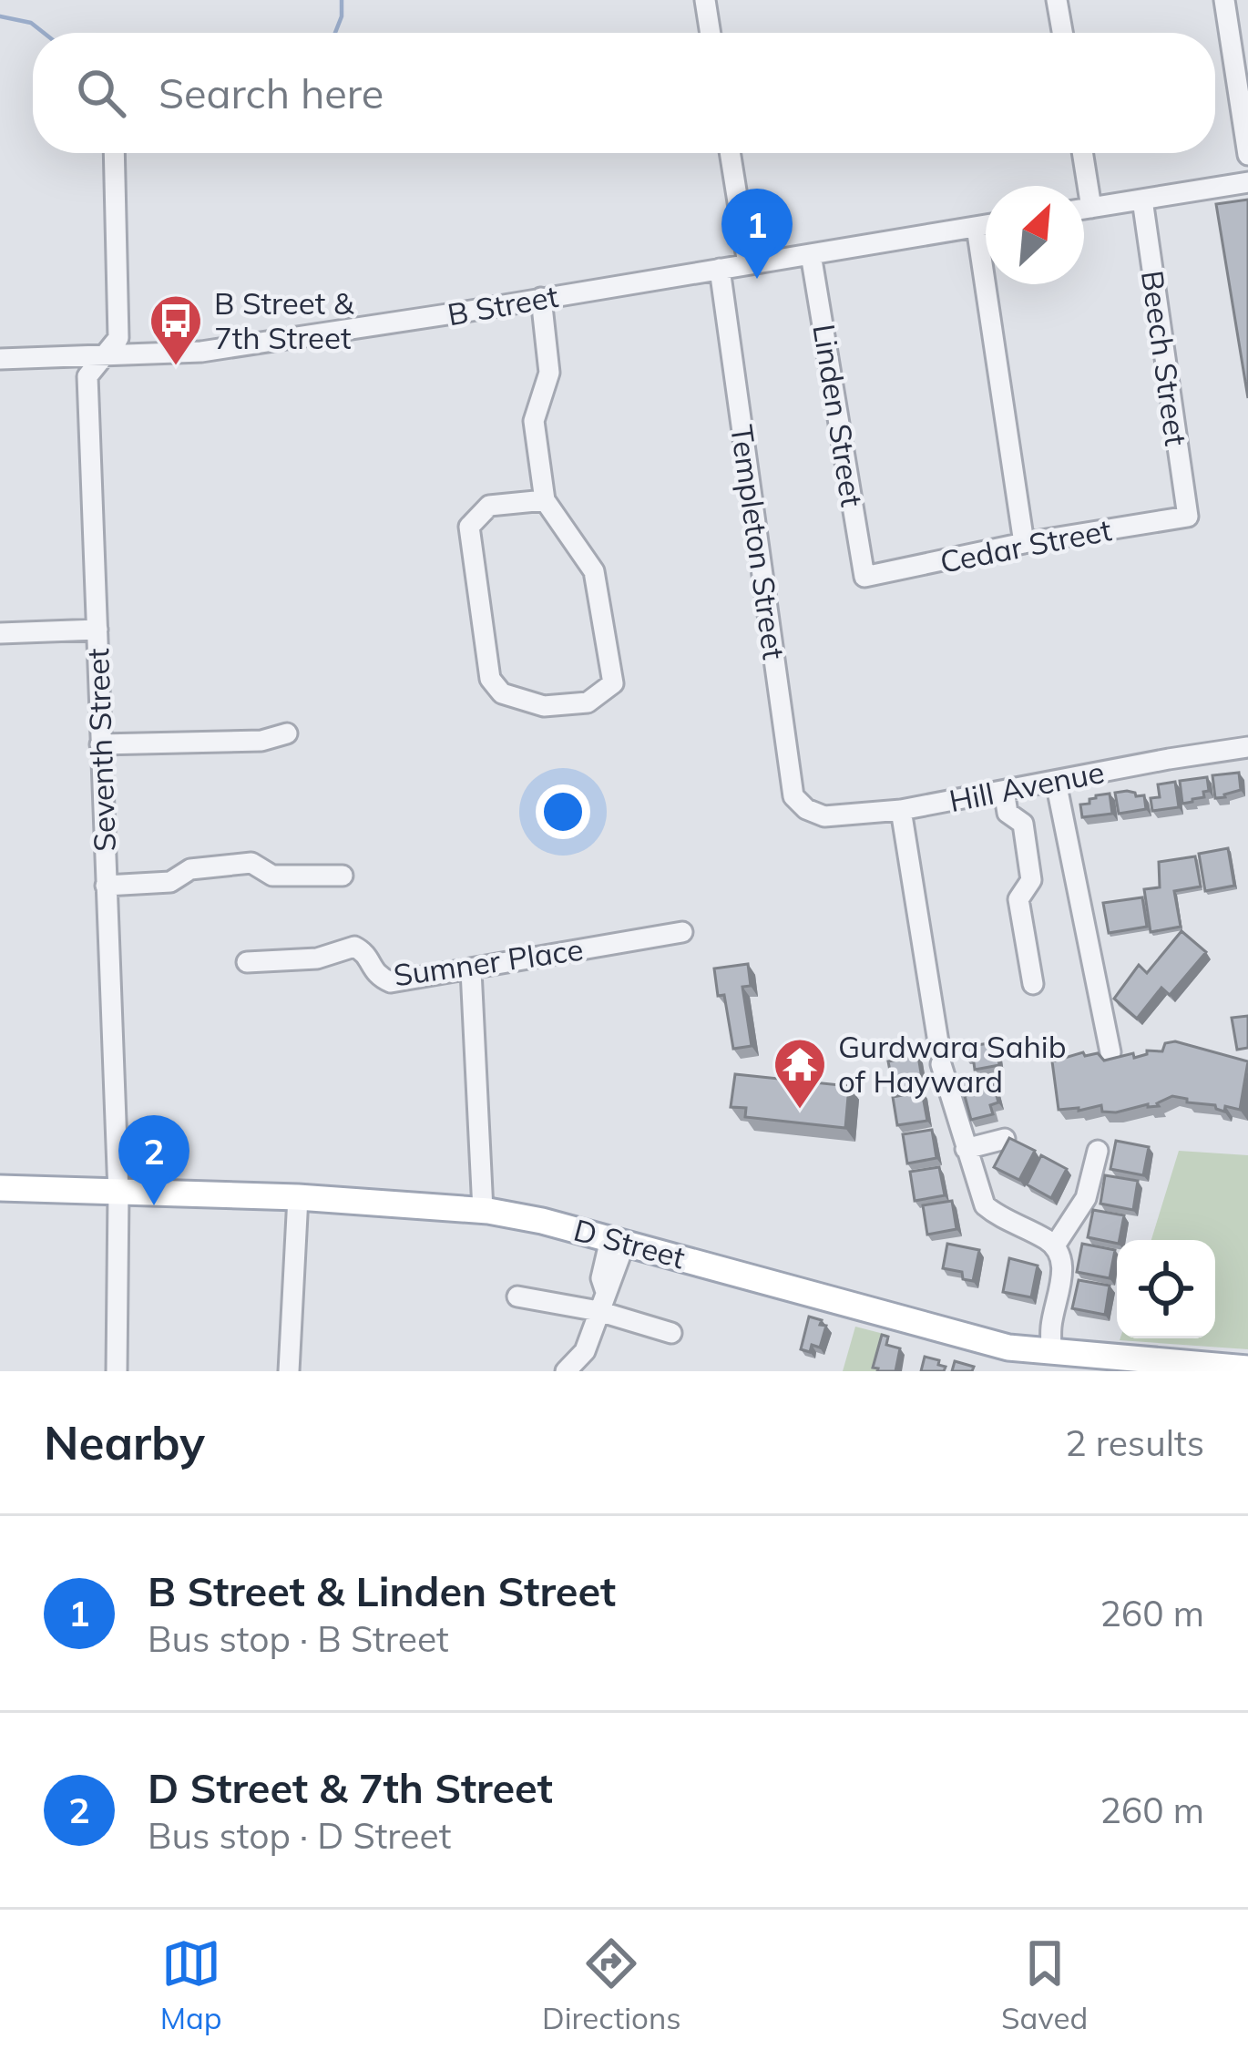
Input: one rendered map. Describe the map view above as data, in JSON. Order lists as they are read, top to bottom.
{
  "streets": {
    "main road": ["D Street"],
    "street": [
      "B Street",
      "Beech Street",
      "Linden Street",
      "Templeton Street",
      "Cedar Street",
      "Seventh Street",
      "Hill Avenue",
      "Sumner Place"
    ]
  },
  "crossings": [
    ["B Street", "Linden Street"],
    ["B Street", "Templeton Street"],
    ["B Street", "Seventh Street"],
    ["Beech Street", "Cedar Street"],
    ["Linden Street", "Cedar Street"],
    ["Templeton Street", "Hill Avenue"],
    ["Seventh Street", "D Street"]
  ],
  "places": {
    "bus stop": ["B Street & 7th Street"],
    "temple": ["Gurdwara Sahib of Hayward"]
  },
  "north": "top right",
  "page": {
    "search": "Search here",
    "pins": ["1", "2"],
    "heading": ["Nearby", "2 results"],
    "list": [
      {
        "mark": "1",
        "name": "B Street & Linden Street",
        "note": "Bus stop · B Street",
        "value": "260 m"
      },
      {
        "mark": "2",
        "name": "D Street & 7th Street",
        "note": "Bus stop · D Street",
        "value": "260 m"
      }
    ],
    "nav": ["Map", "Directions", "Saved"]
  }
}
